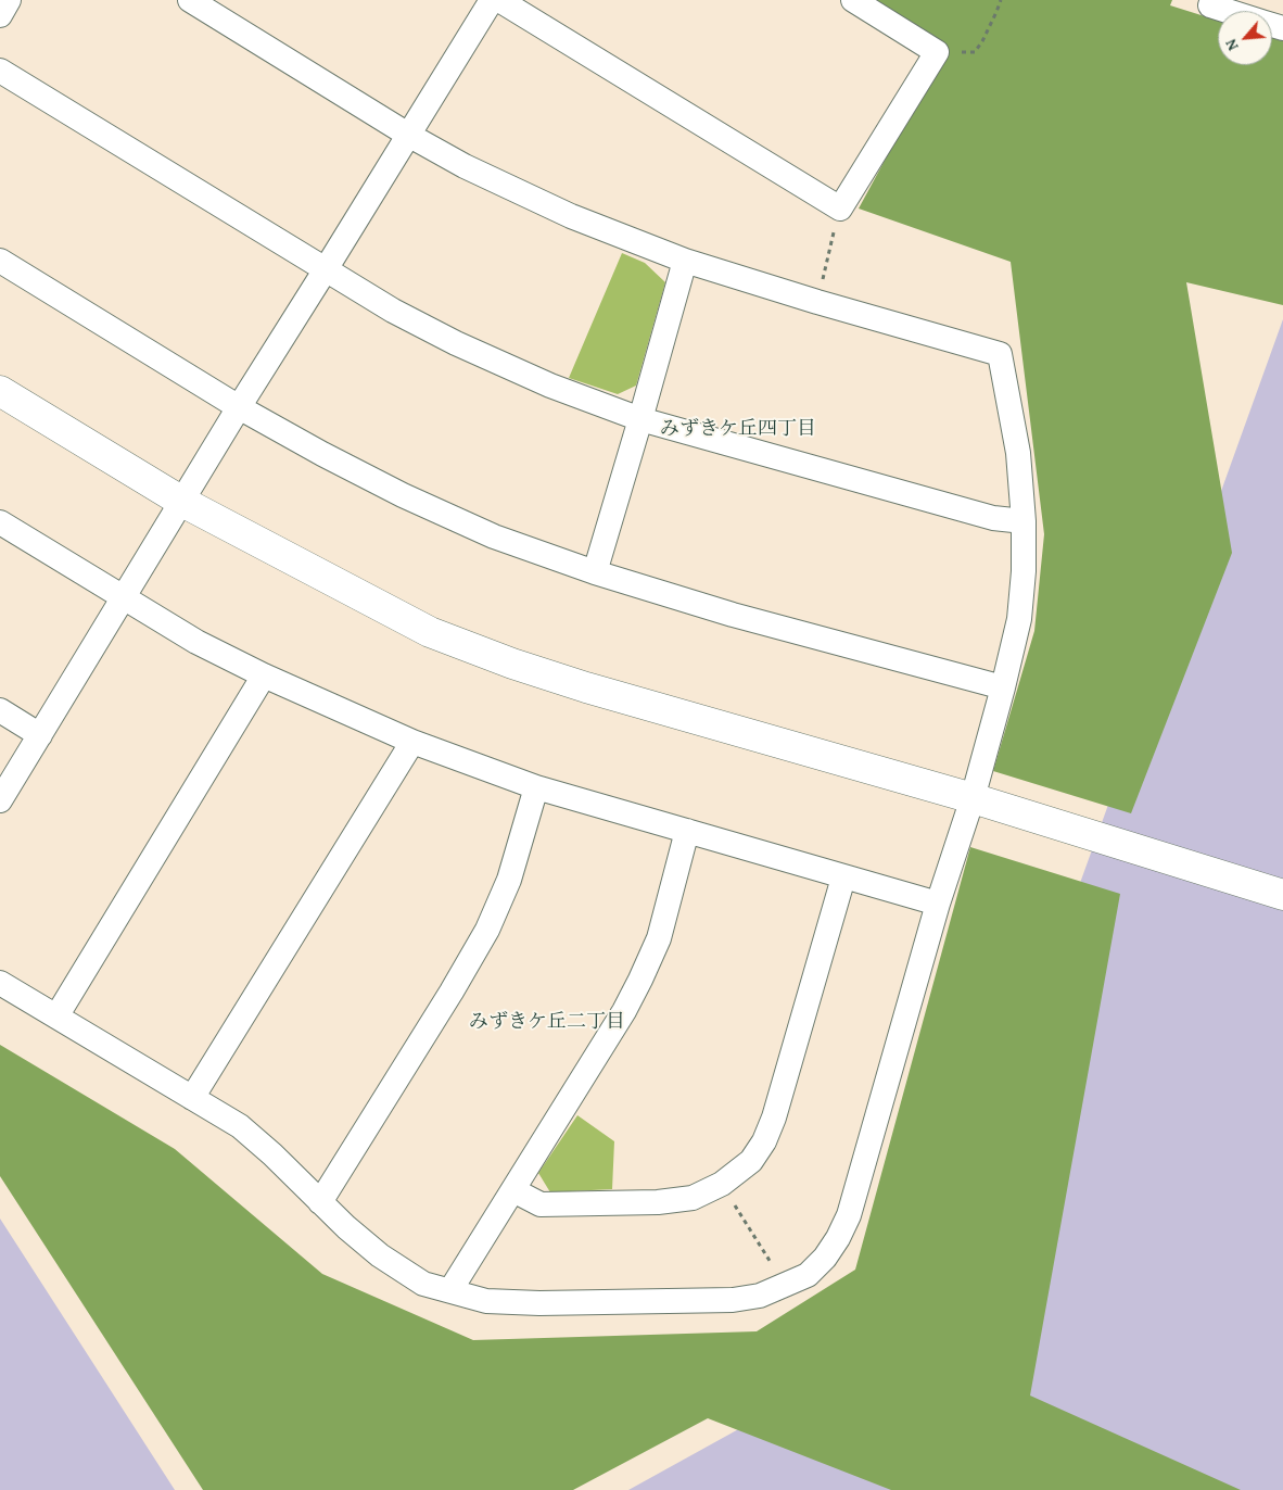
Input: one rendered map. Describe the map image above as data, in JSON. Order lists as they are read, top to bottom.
{
  "districts": ["みずきケ丘四丁目", "みずきケ丘二丁目"],
  "north": "bottom left"
}
